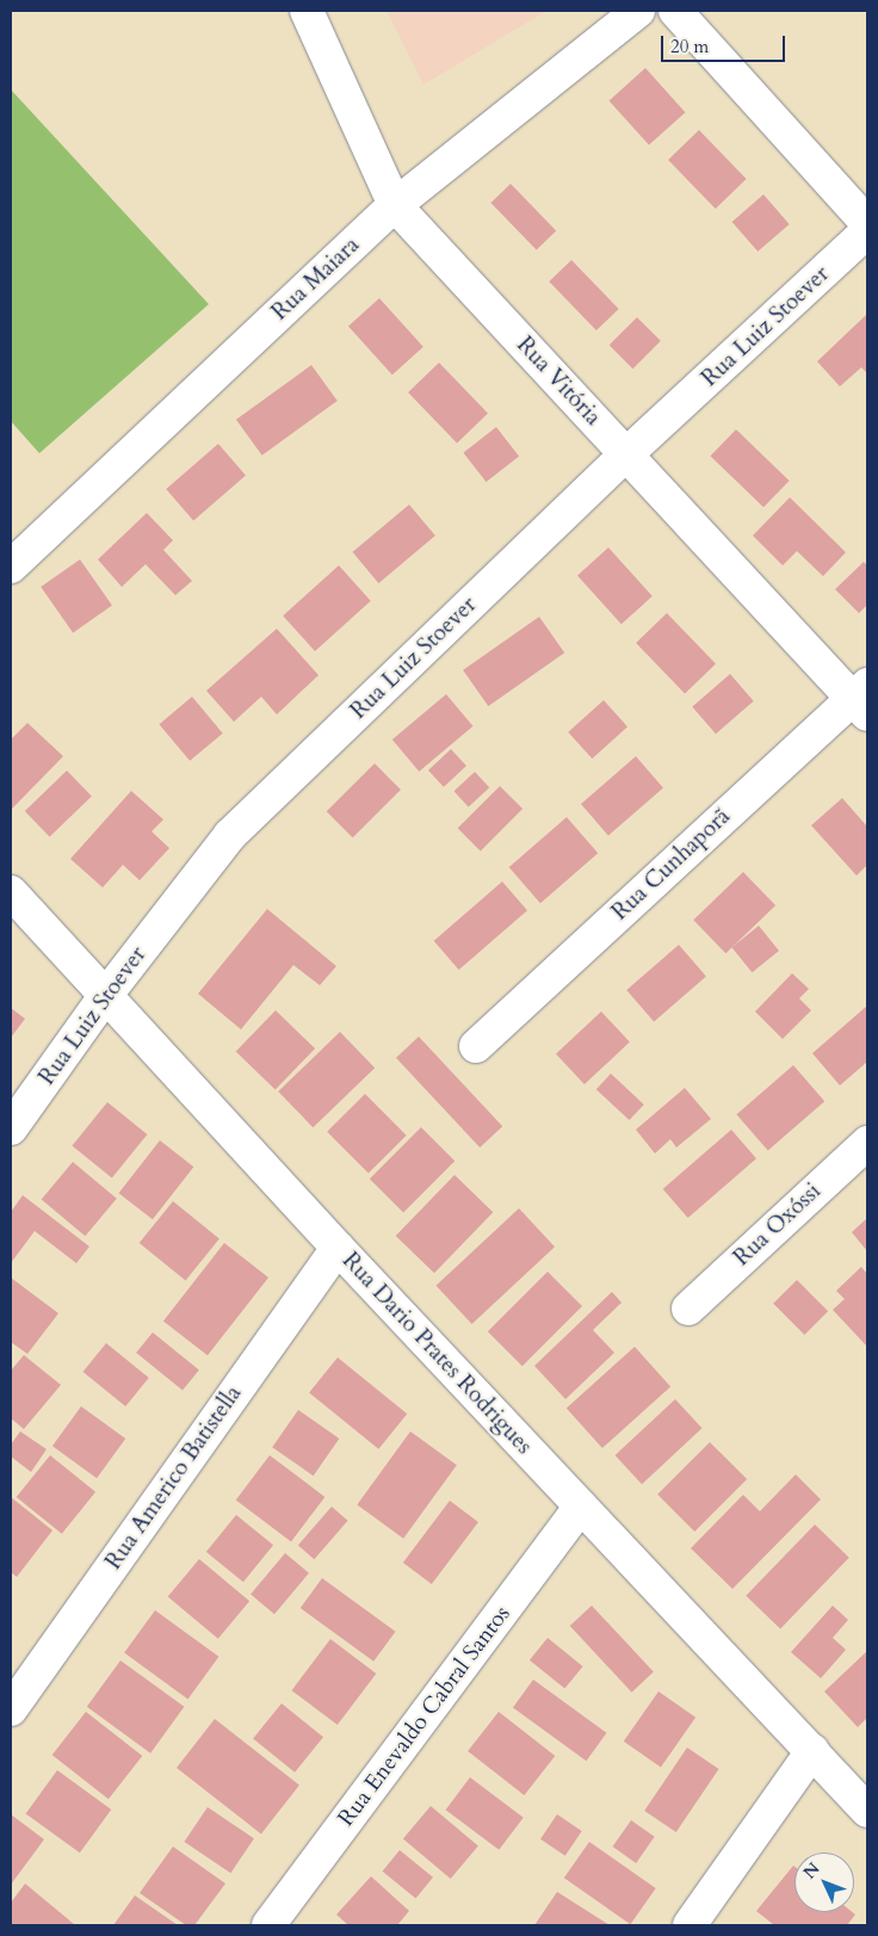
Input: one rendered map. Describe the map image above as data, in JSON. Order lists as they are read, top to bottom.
{
  "streets": {
    "street": [
      "Rua Maiara",
      "Rua Luiz Stoever",
      "Rua Vitória",
      "Rua Cunhaporã",
      "Rua Oxóssi",
      "Rua Dario Prates Rodrigues",
      "Rua Americo Batistella",
      "Rua Enevaldo Cabral Santos"
    ]
  },
  "crossings": [
    ["Rua Maiara", "Rua Vitória"],
    ["Rua Luiz Stoever", "Rua Vitória"],
    ["Rua Luiz Stoever", "Rua Dario Prates Rodrigues"],
    ["Rua Vitória", "Rua Cunhaporã"],
    ["Rua Dario Prates Rodrigues", "Rua Americo Batistella"],
    ["Rua Dario Prates Rodrigues", "Rua Enevaldo Cabral Santos"]
  ],
  "scale_bar": "20 m",
  "north": "top left"
}
